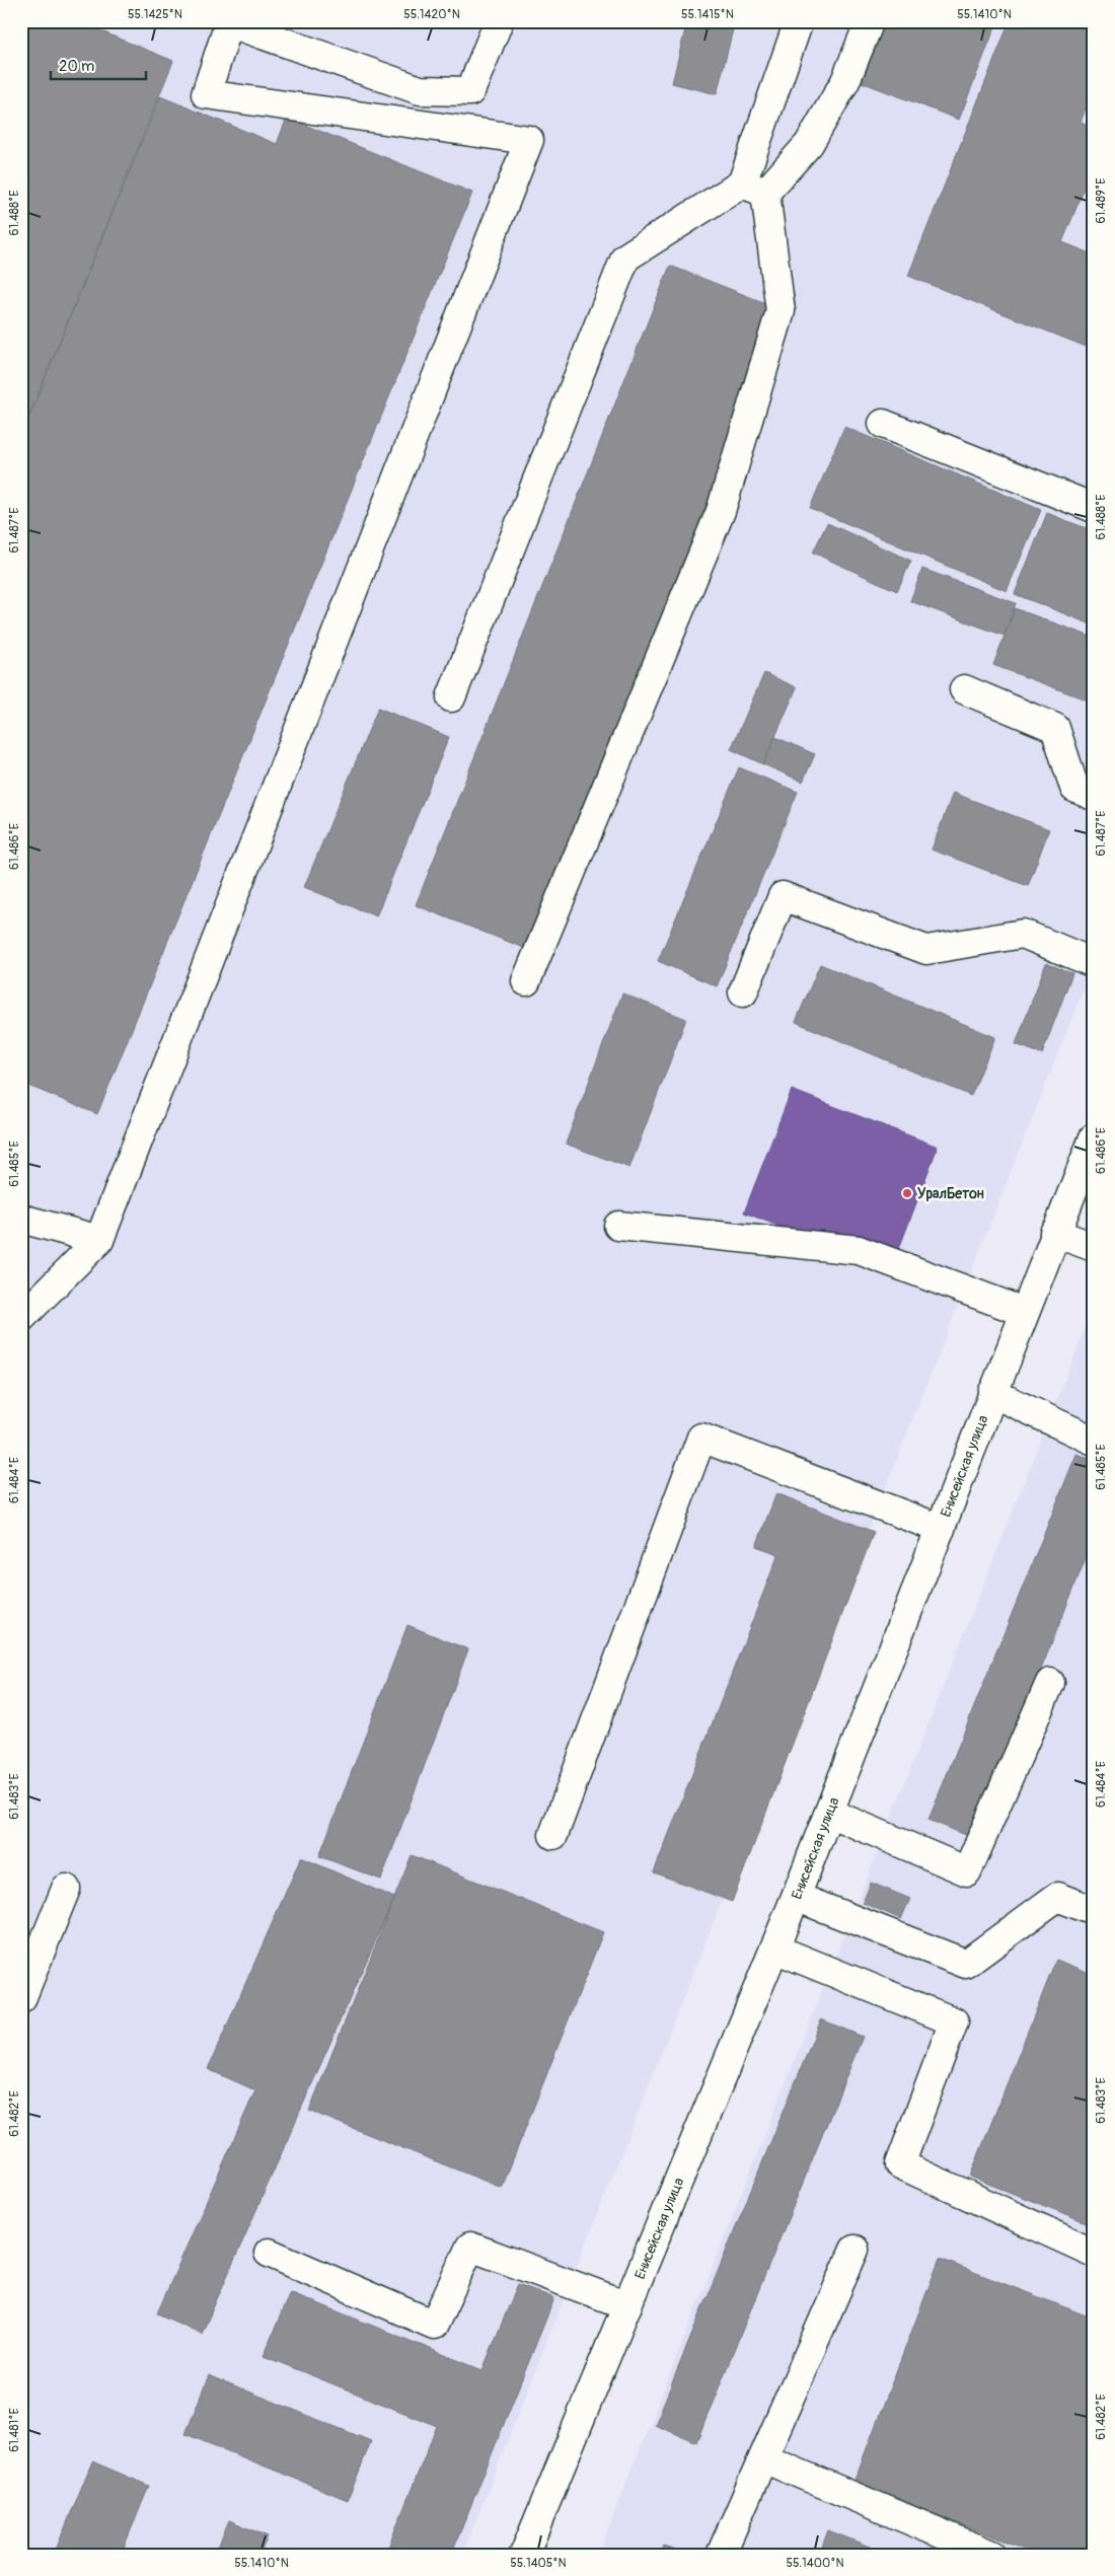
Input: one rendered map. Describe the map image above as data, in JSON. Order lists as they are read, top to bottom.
{
  "streets": {
    "street": ["Енисейская улица"]
  },
  "places": ["УралБетон"],
  "scale_bar": "20 m",
  "coordinates": [
    "55.1425°N",
    "55.1420°N",
    "55.1415°N",
    "55.1410°N",
    "61.489°E",
    "61.488°E",
    "61.487°E",
    "61.486°E",
    "61.485°E",
    "61.484°E",
    "61.483°E",
    "61.482°E",
    "61.481°E",
    "55.1405°N",
    "55.1400°N"
  ]
}
